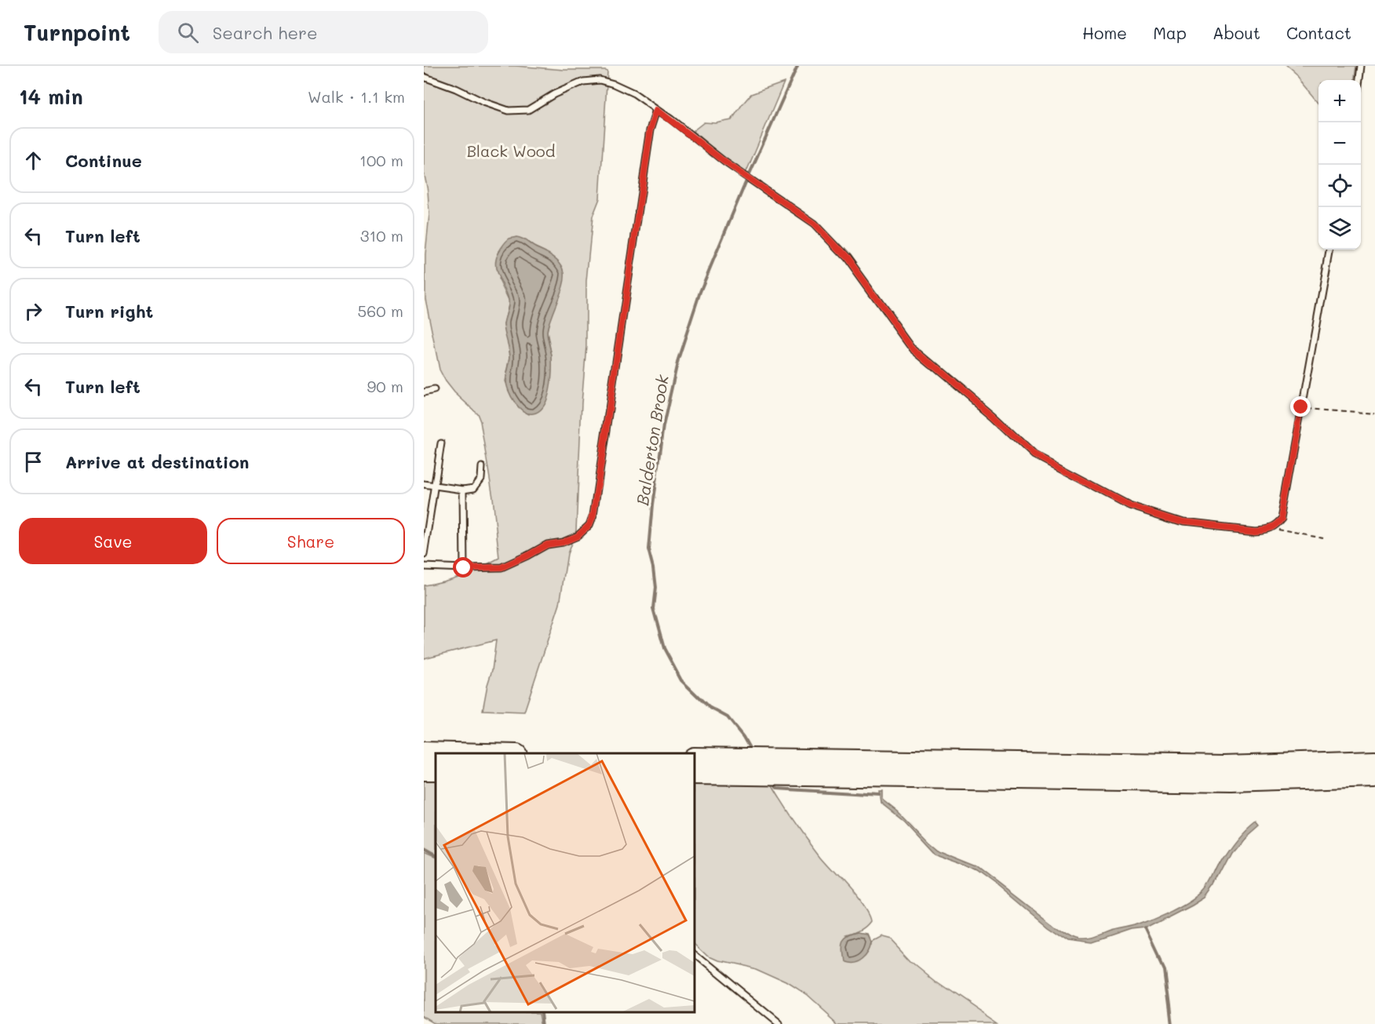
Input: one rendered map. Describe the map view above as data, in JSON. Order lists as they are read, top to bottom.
{
  "water": ["Balderton Brook"],
  "parks": ["Black Wood"],
  "page": {
    "header": "Turnpoint",
    "search": "Search here",
    "nav": [
      "Home",
      "Map",
      "About",
      "Contact"
    ],
    "heading": ["14 min", "Walk · 1.1 km"],
    "map_buttons": ["+", "−"],
    "list": [
      ["Continue", "100 m"],
      ["Turn left", "310 m"],
      ["Turn right", "560 m"],
      ["Turn left", "90 m"],
      "Arrive at destination"
    ],
    "buttons": ["Save", "Share"]
  }
}
